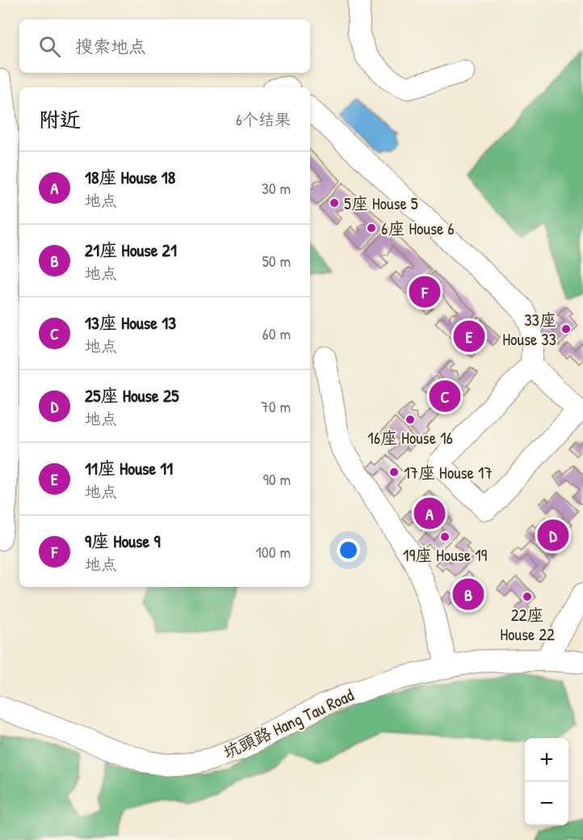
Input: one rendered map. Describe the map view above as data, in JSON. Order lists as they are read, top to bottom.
{
  "streets": {
    "street": ["坑頭路 Hang Tau Road"]
  },
  "places": [
    "5座 House 5",
    "6座 House 6",
    "33座 House 33",
    "16座 House 16",
    "17座 House 17",
    "19座 House 19",
    "22座 House 22"
  ],
  "page": {
    "search": "搜索地点",
    "heading": ["附近", "6个结果"],
    "list": [
      {
        "mark": "A",
        "name": "18座 House 18",
        "note": "地点",
        "value": "30 m"
      },
      {
        "mark": "B",
        "name": "21座 House 21",
        "note": "地点",
        "value": "50 m"
      },
      {
        "mark": "C",
        "name": "13座 House 13",
        "note": "地点",
        "value": "60 m"
      },
      {
        "mark": "D",
        "name": "25座 House 25",
        "note": "地点",
        "value": "70 m"
      },
      {
        "mark": "E",
        "name": "11座 House 11",
        "note": "地点",
        "value": "90 m"
      },
      {
        "mark": "F",
        "name": "9座 House 9",
        "note": "地点",
        "value": "100 m"
      }
    ],
    "pins": [
      "F",
      "E",
      "C",
      "A",
      "D",
      "B"
    ],
    "map_buttons": ["+", "−"]
  }
}
